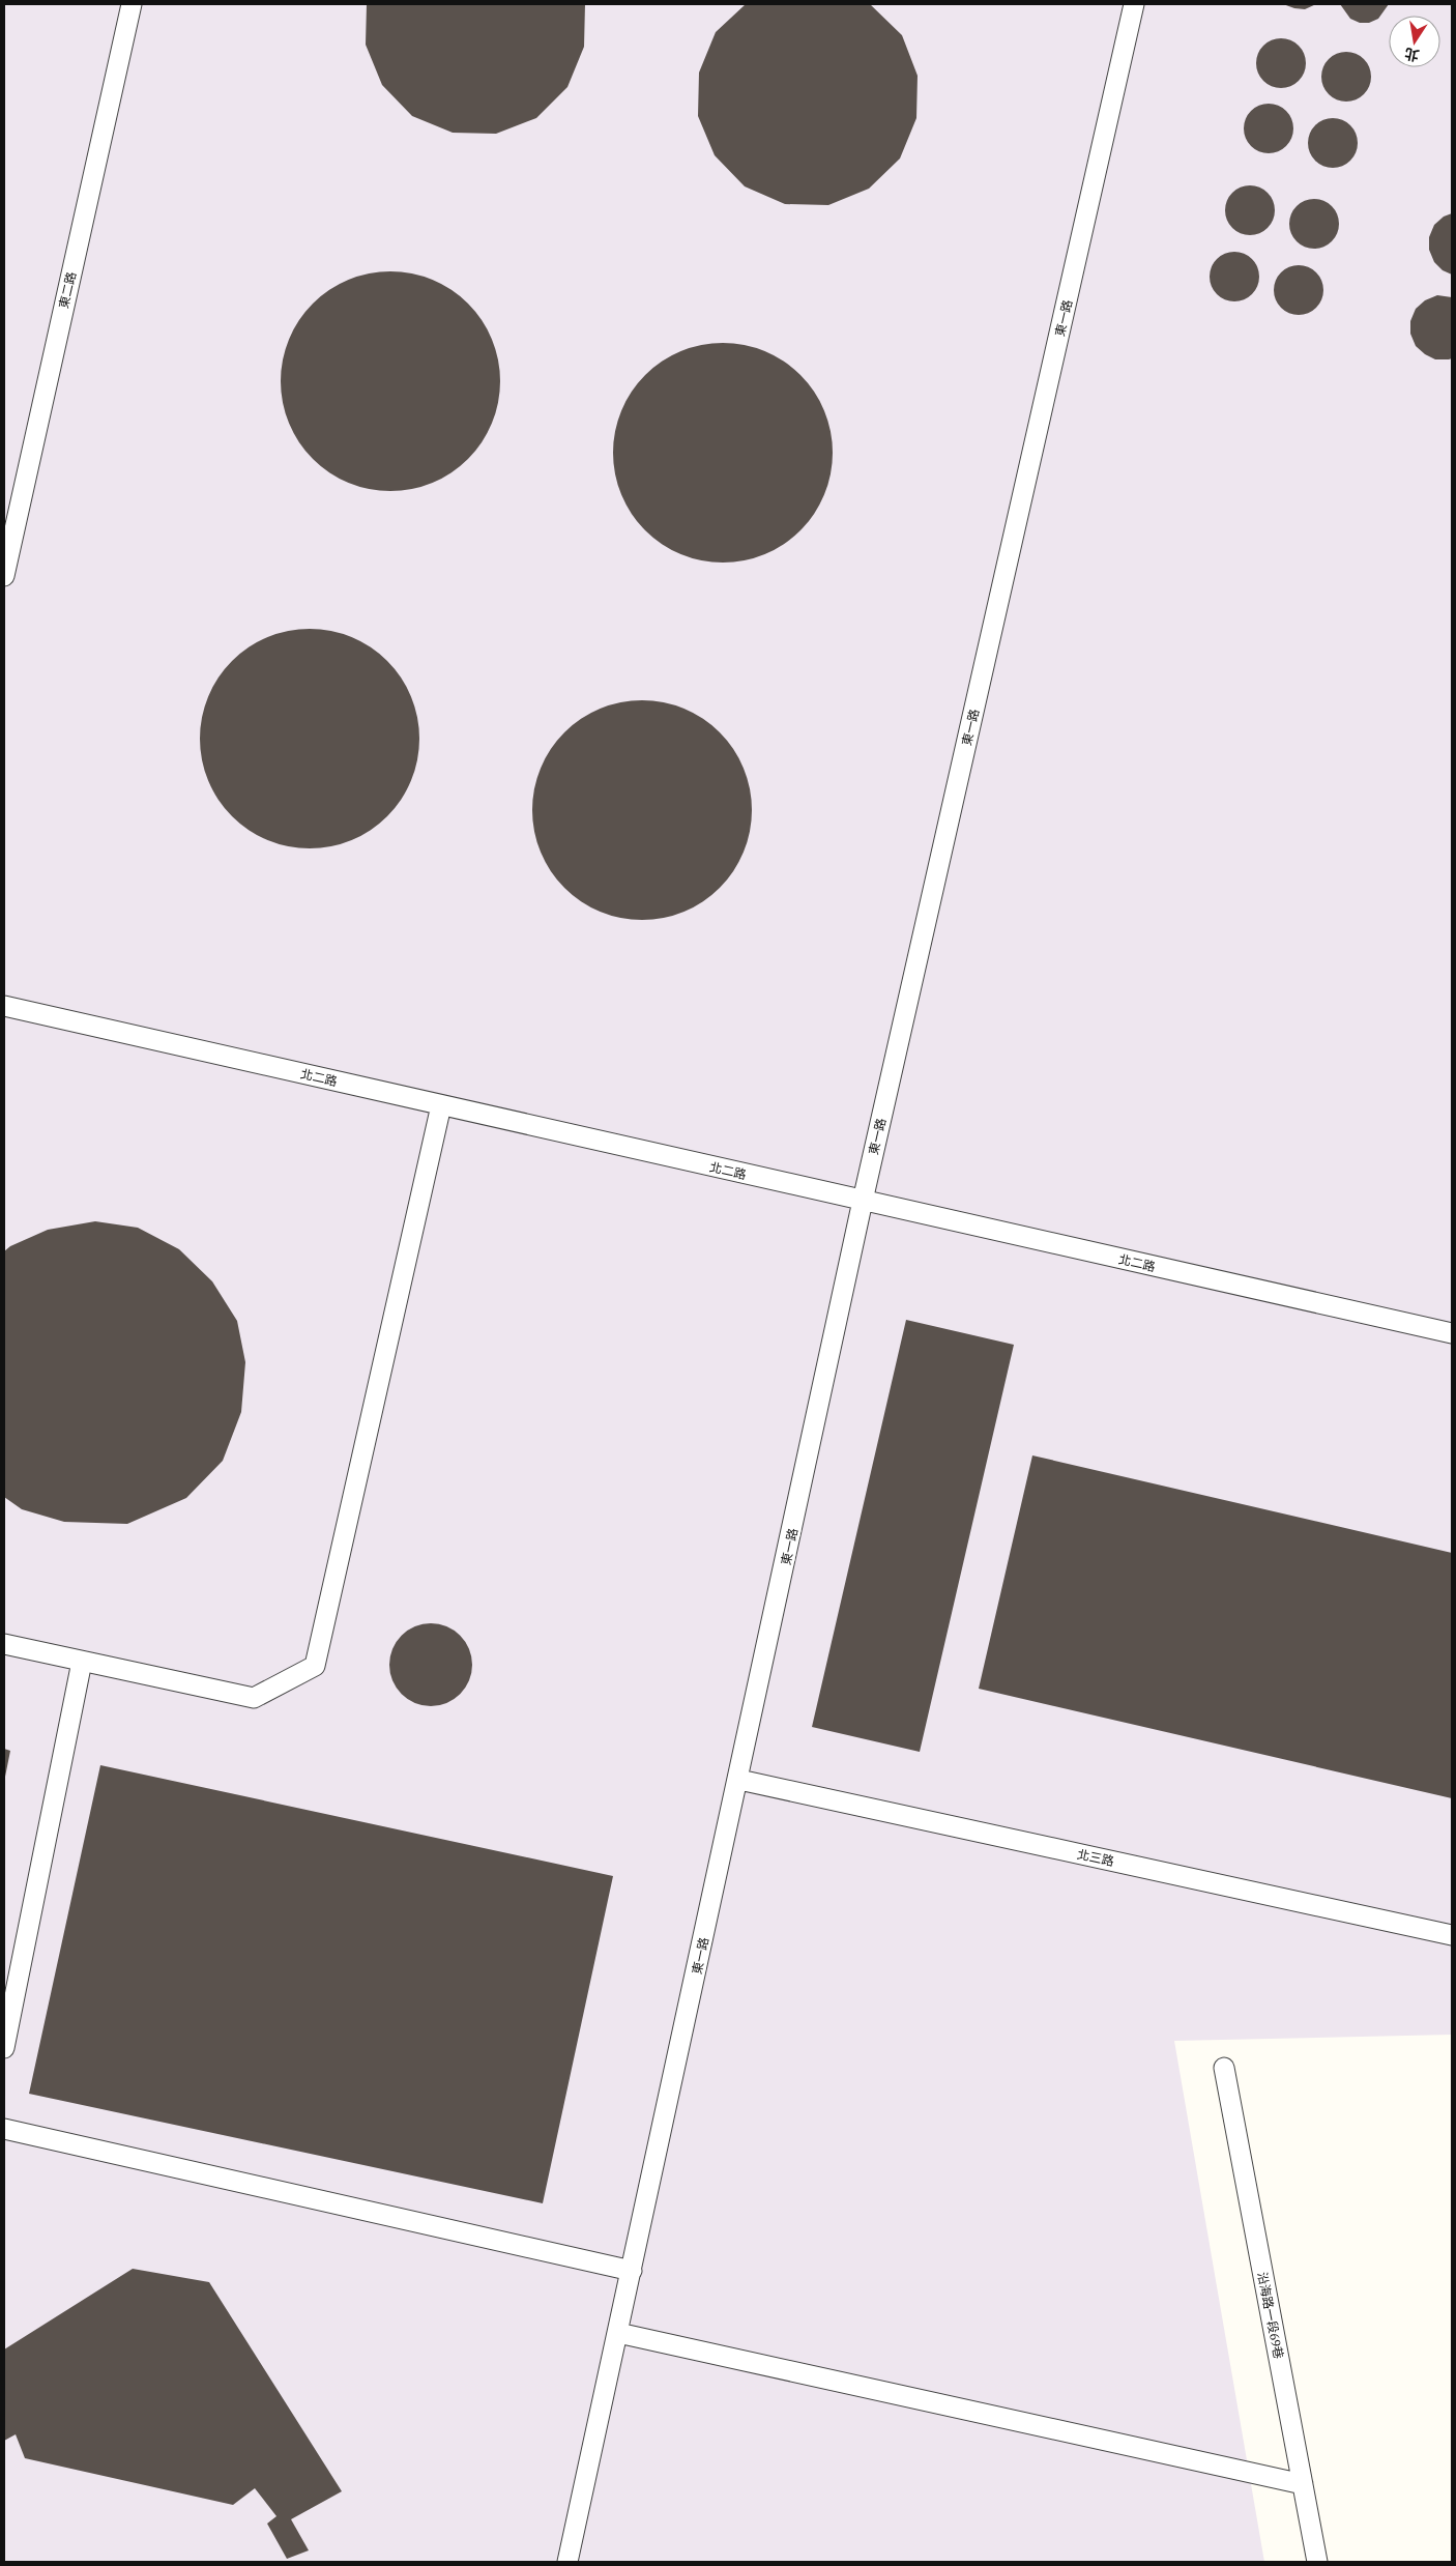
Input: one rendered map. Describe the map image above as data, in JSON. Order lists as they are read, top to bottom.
{
  "streets": {
    "lane": [
      "東二路",
      "東一路",
      "北二路",
      "北三路",
      "沿海路一段69巷"
    ]
  },
  "crossings": [
    ["東一路", "北二路"],
    ["東一路", "北三路"]
  ],
  "north": "bottom"
}
